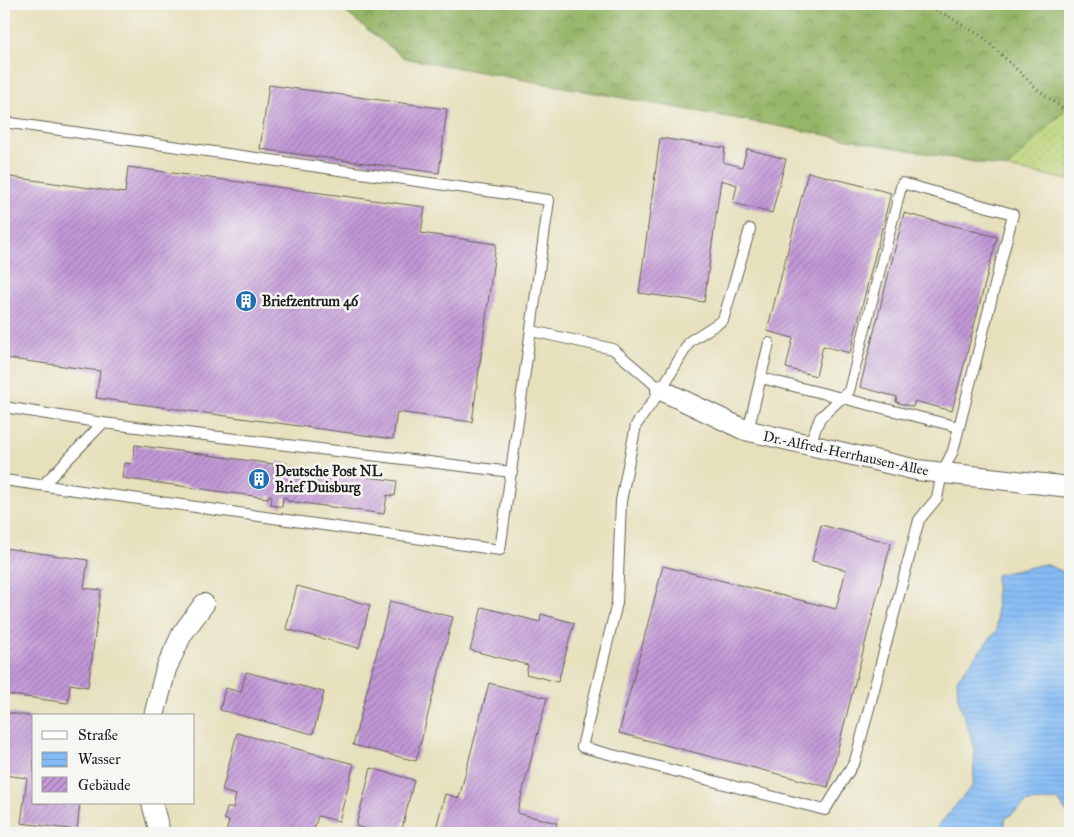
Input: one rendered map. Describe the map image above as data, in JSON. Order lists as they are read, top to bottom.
{
  "streets": {
    "street": ["Dr.-Alfred-Herrhausen-Allee"]
  },
  "places": {
    "building": ["Briefzentrum 46", "Deutsche Post NL Brief Duisburg"]
  },
  "legend": ["Straße", "Wasser", "Gebäude"]
}
